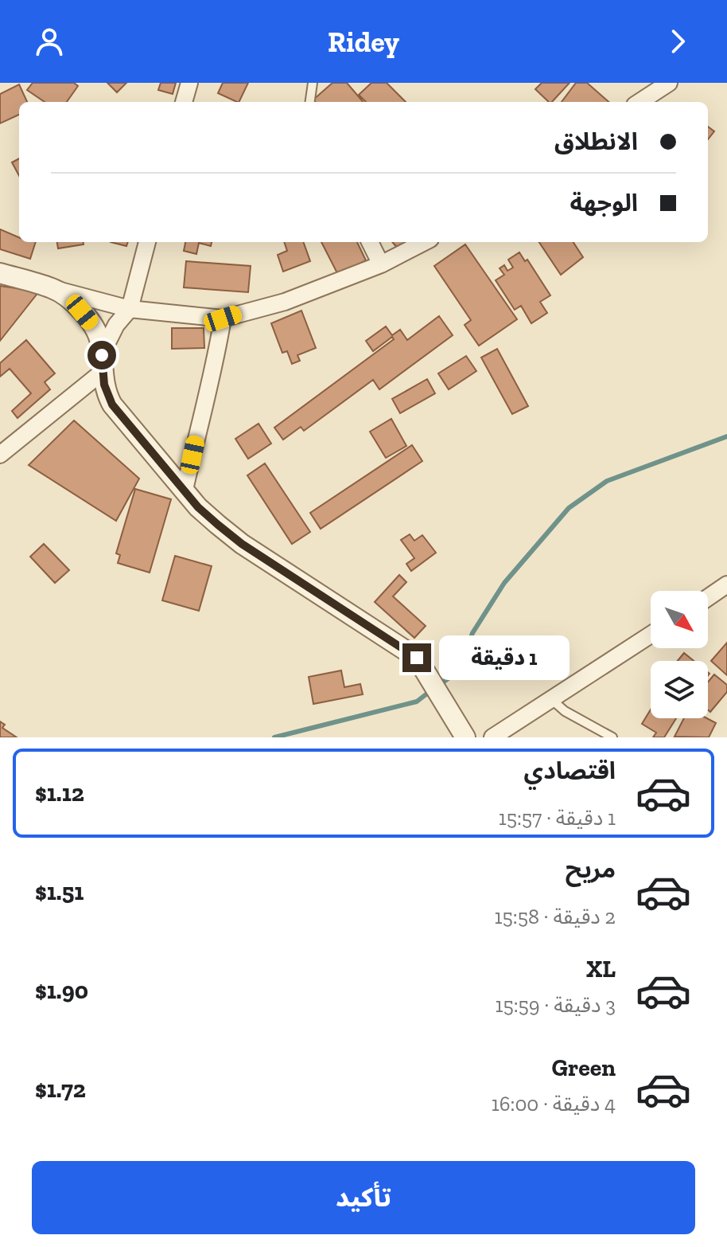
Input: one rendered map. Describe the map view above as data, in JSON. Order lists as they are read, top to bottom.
{
  "north": "bottom right",
  "page": {
    "header": "Ridey",
    "banner": ["الانطلاق", "الوجهة"],
    "bubble": "1 دقيقة",
    "list": [
      {
        "name": "اقتصادي",
        "note": "1 دقيقة · 15:57",
        "value": "$1.12"
      },
      {
        "name": "مريح",
        "note": "2 دقيقة · 15:58",
        "value": "$1.51"
      },
      {
        "name": "XL",
        "note": "3 دقيقة · 15:59",
        "value": "$1.90"
      },
      {
        "name": "Green",
        "note": "4 دقيقة · 16:00",
        "value": "$1.72"
      }
    ],
    "buttons": "تأكيد"
  }
}
